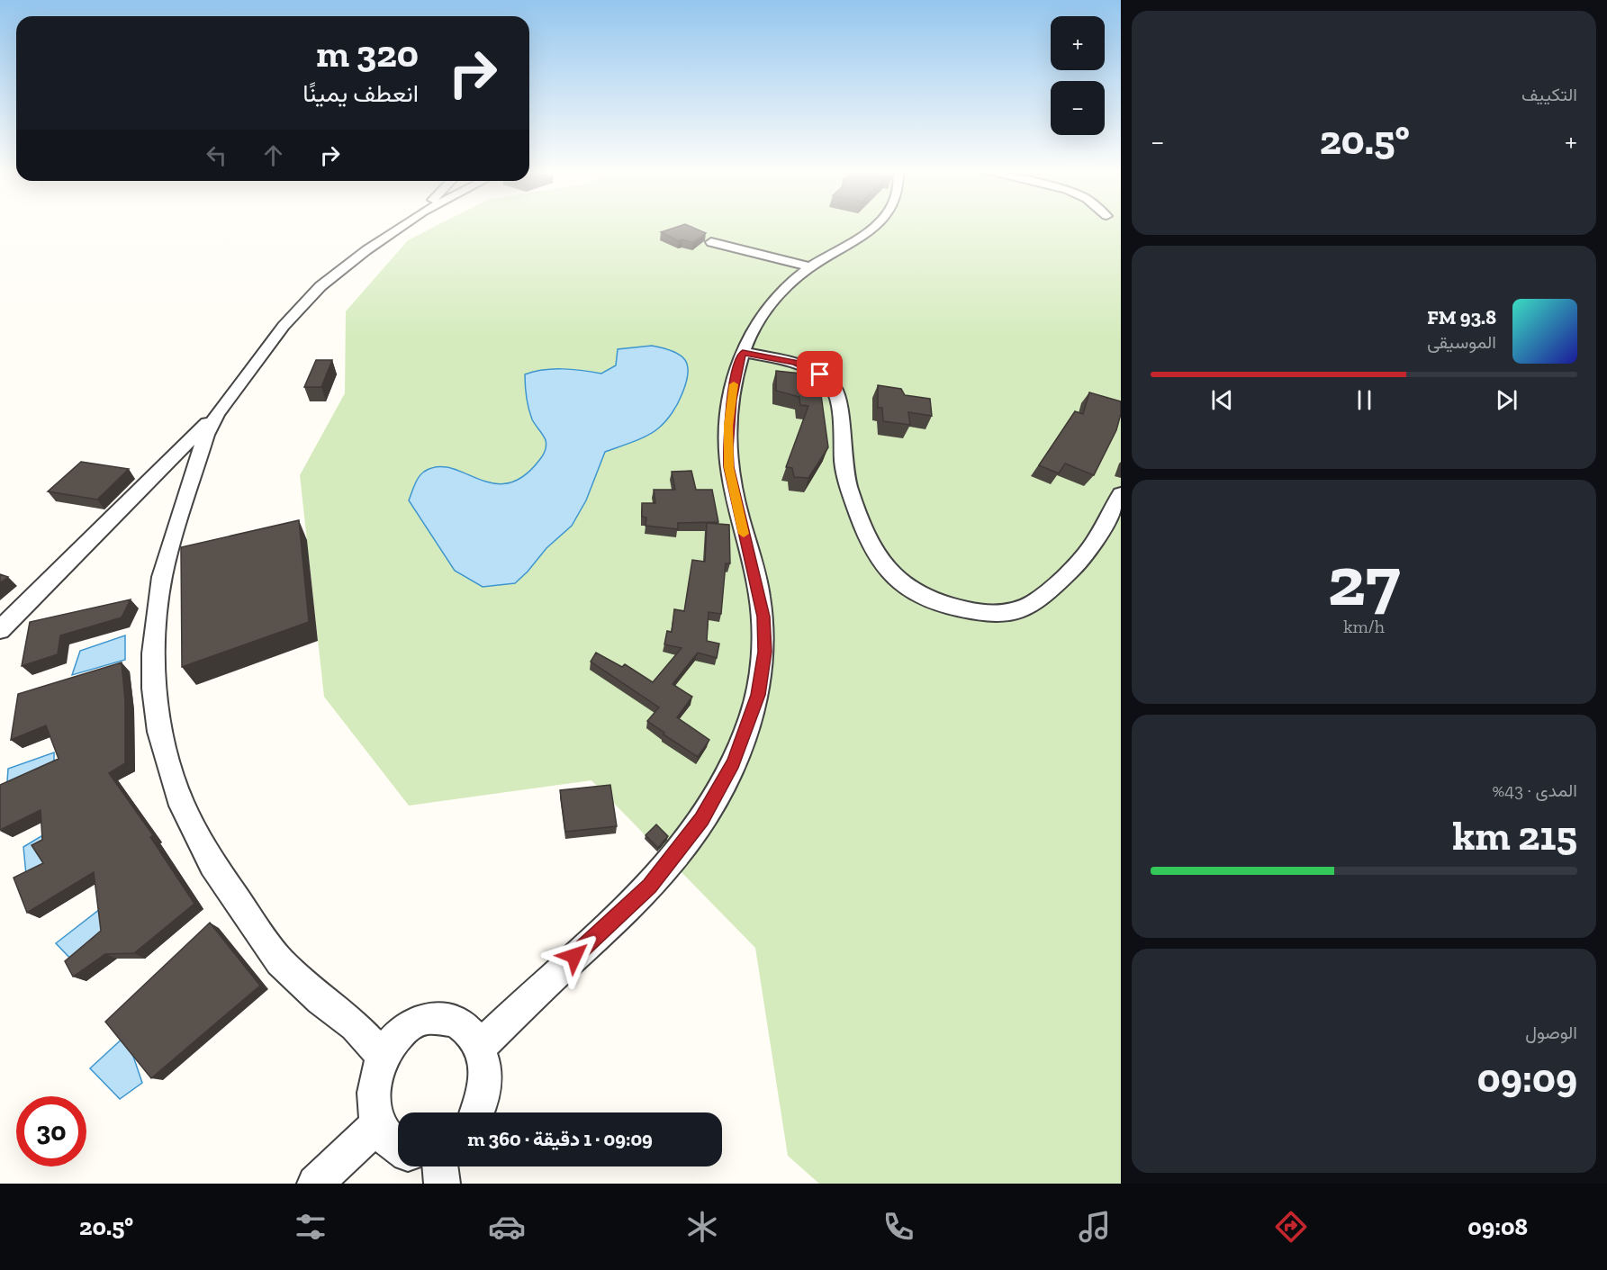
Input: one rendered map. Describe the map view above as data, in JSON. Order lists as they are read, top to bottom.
{
  "page": {
    "tile": [
      "التكييف",
      ["27", "km/h"],
      ["المدى · 43%", "215 km"],
      ["الوصول", "09:09"]
    ],
    "map_buttons": ["+", "−"],
    "turn": ["320 m", "انعطف يمينًا"],
    "heat": ["−", "20.5°", "+"],
    "song": ["93.8 FM", "الموسيقى"],
    "limit": "30",
    "trip": "09:09 · 1 دقيقة · 360 m",
    "tabs": ["09:08", "20.5°"]
  }
}
